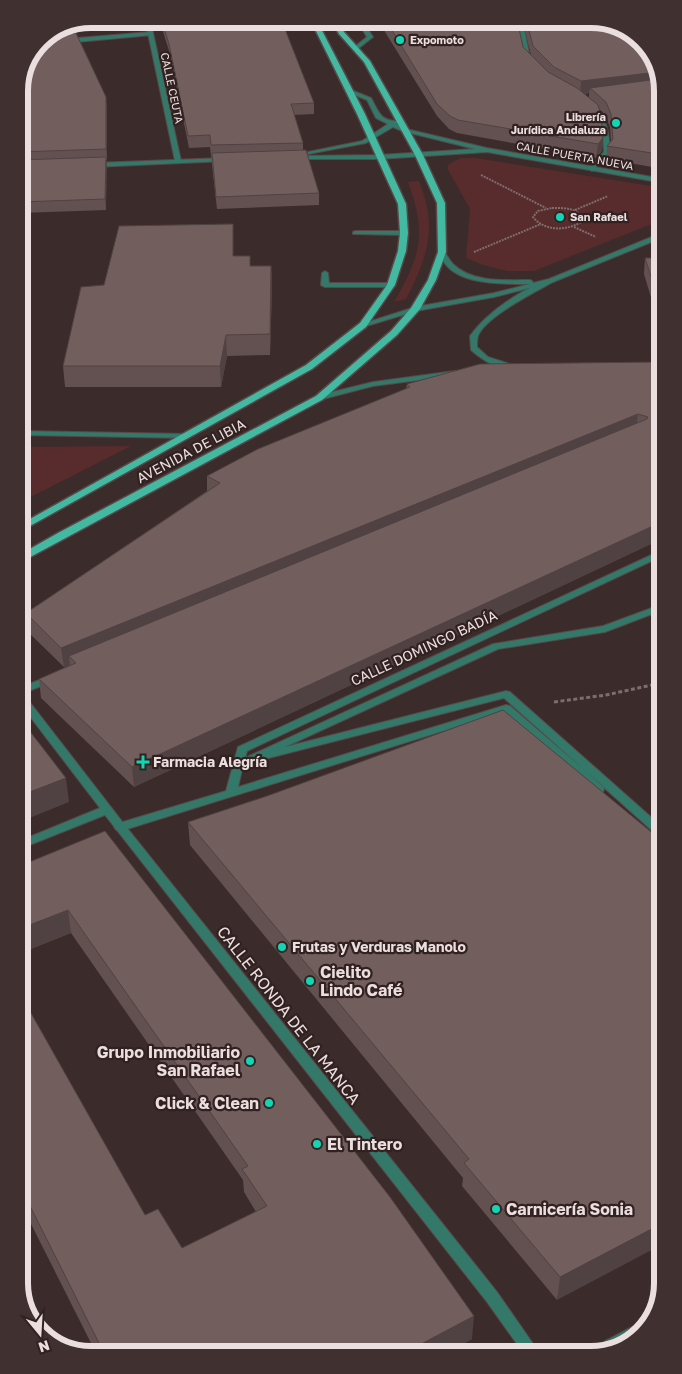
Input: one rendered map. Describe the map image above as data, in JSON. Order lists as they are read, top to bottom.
{
  "streets": {
    "main road": ["AVENIDA DE LIBIA"],
    "street": [
      "CALLE CEUTA",
      "CALLE PUERTA NUEVA",
      "CALLE DOMINGO BADÍA",
      "CALLE RONDA DE LA MANCA"
    ]
  },
  "crossings": [
    ["CALLE PUERTA NUEVA", "AVENIDA DE LIBIA"]
  ],
  "places": {
    "other": [
      "Expomoto",
      "Librería Jurídica Andaluza",
      "San Rafael",
      "Frutas y Verduras Manolo",
      "Cielito Lindo Café",
      "Grupo Inmobiliario San Rafael",
      "Click & Clean",
      "El Tintero",
      "Carnicería Sonia"
    ],
    "health": ["Farmacia Alegría"]
  },
  "north": "bottom"
}
